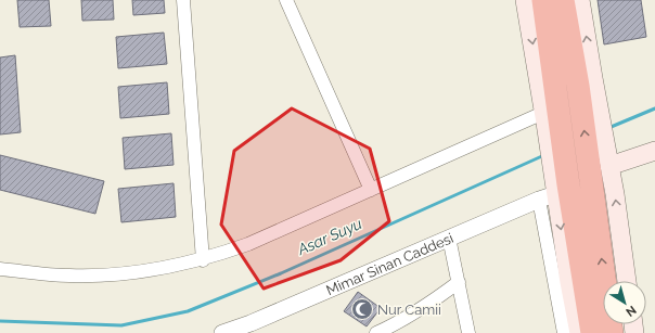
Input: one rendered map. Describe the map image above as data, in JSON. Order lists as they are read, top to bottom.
{
  "streets": {
    "street": ["Mimar Sinan Caddesi"]
  },
  "water": ["Asar Suyu"],
  "places": {
    "mosque": ["Nur Camii"]
  },
  "north": "bottom right"
}
